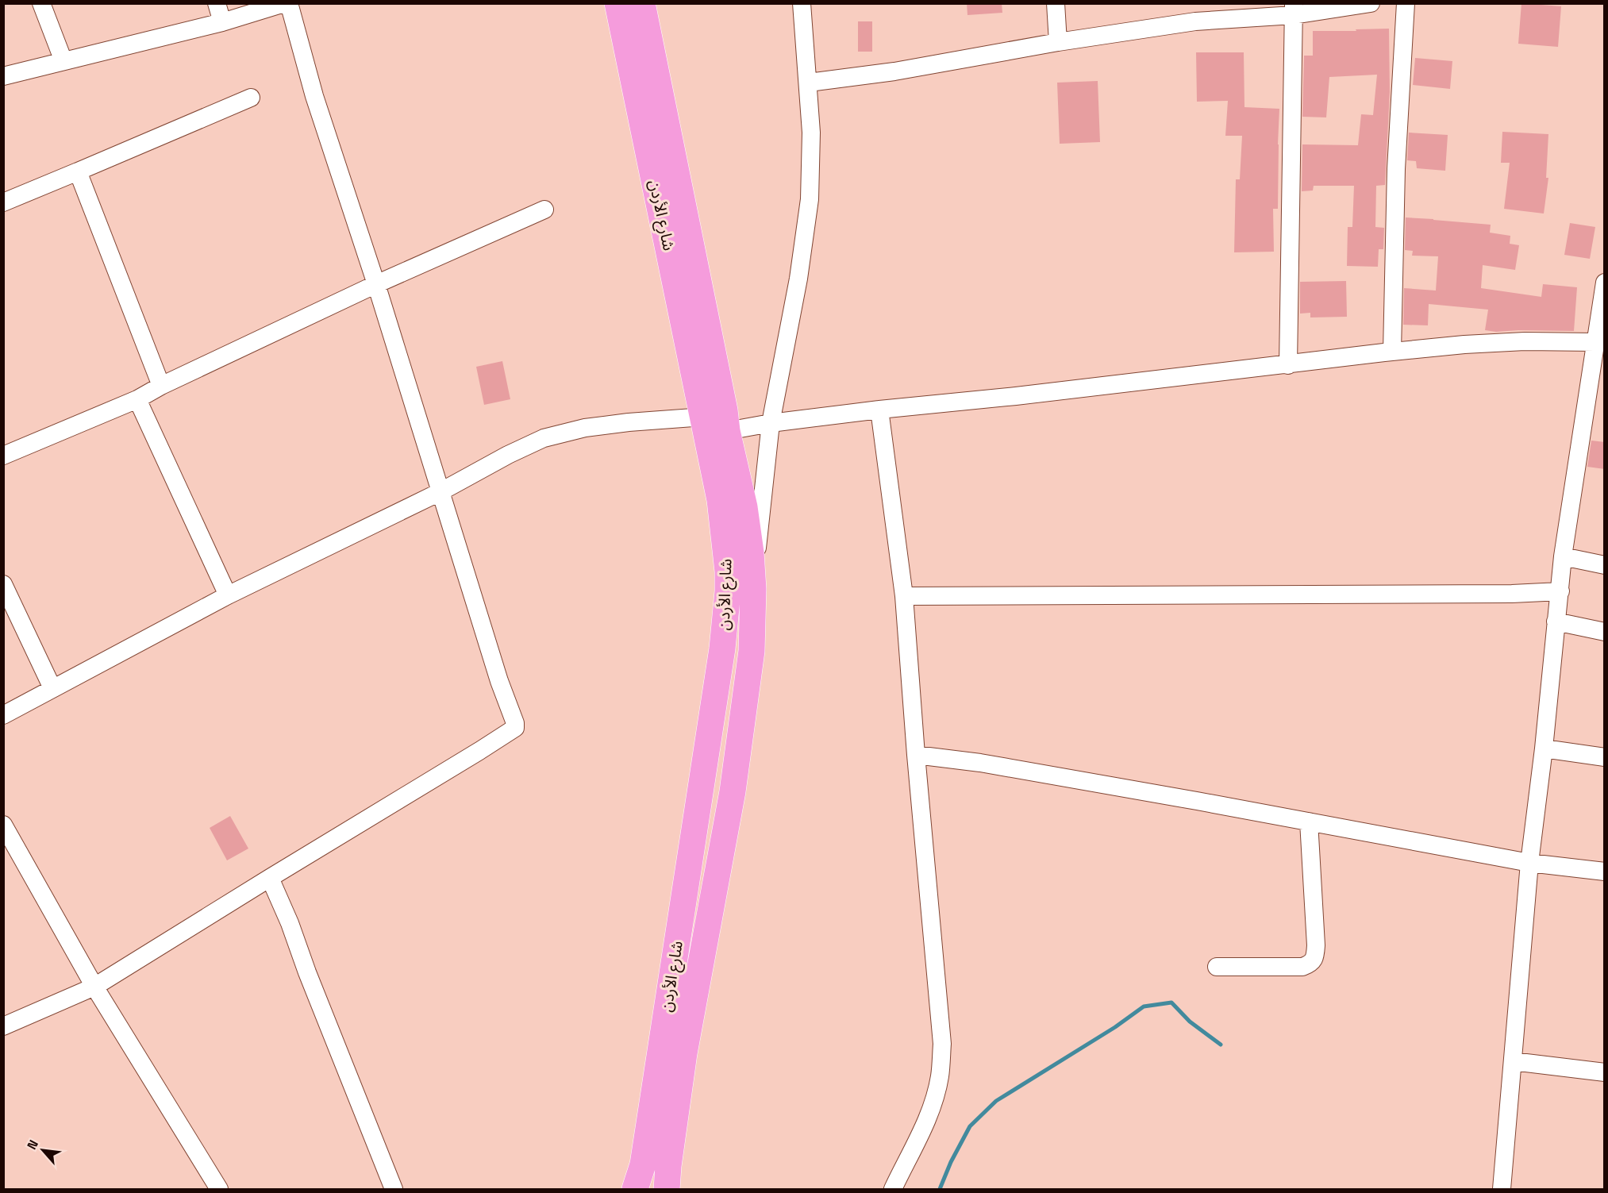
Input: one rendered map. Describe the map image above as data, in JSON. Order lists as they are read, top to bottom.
{
  "streets": {
    "highway": ["شارع الأردن"]
  },
  "north": "top left"
}
